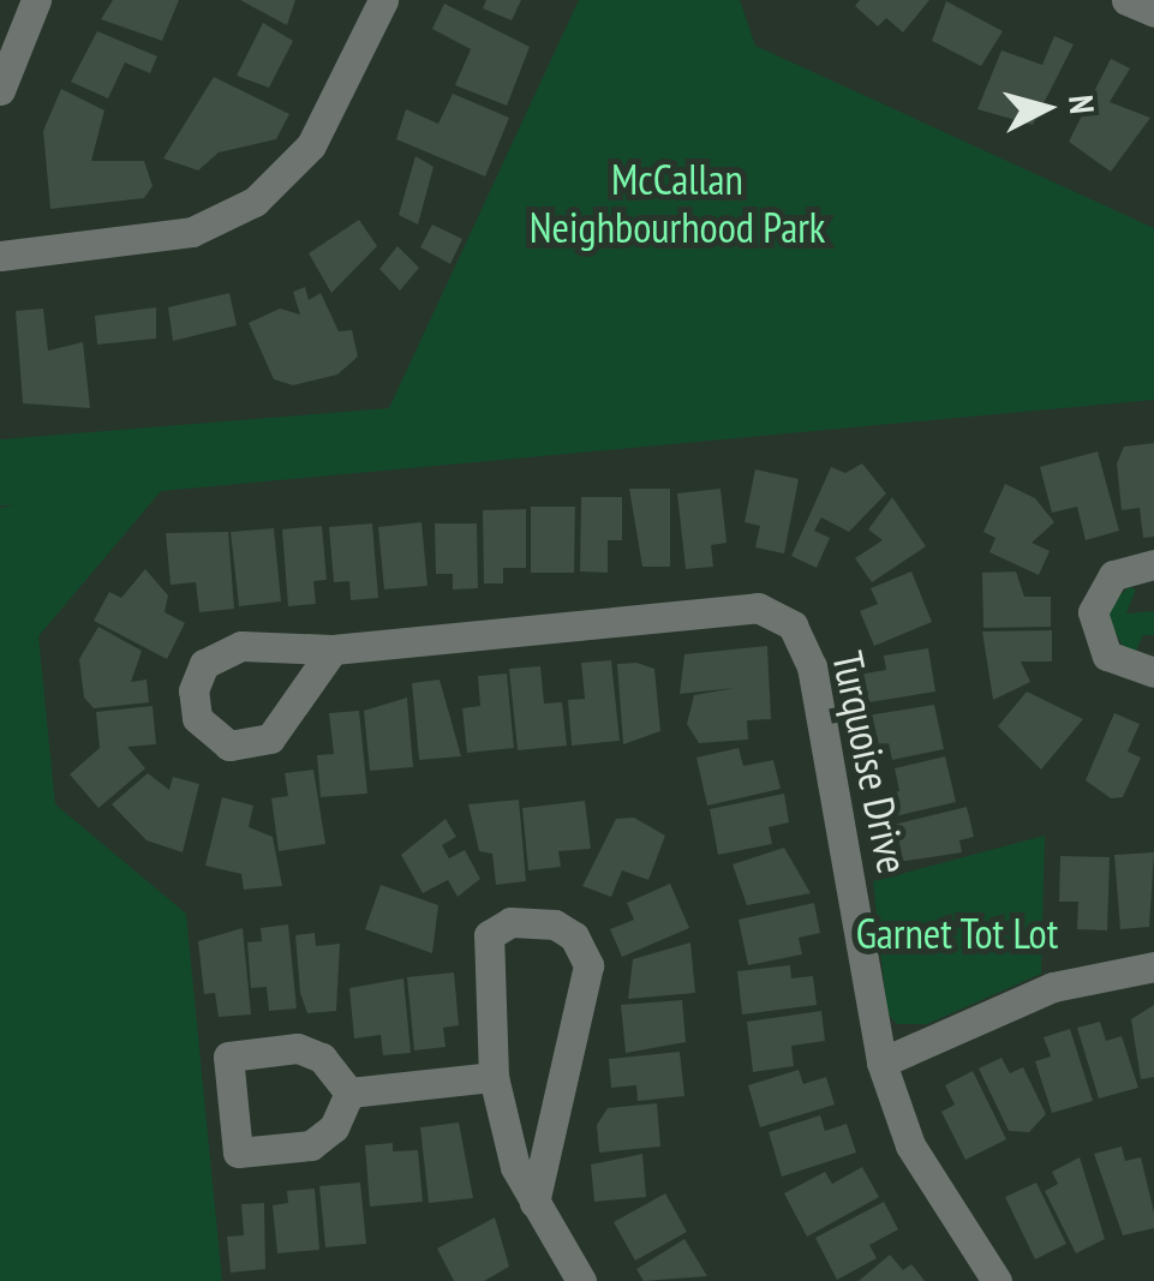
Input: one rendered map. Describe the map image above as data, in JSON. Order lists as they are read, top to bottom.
{
  "streets": {
    "street": ["Turquoise Drive"]
  },
  "parks": ["McCallan Neighbourhood Park", "Garnet Tot Lot"],
  "north": "right"
}
